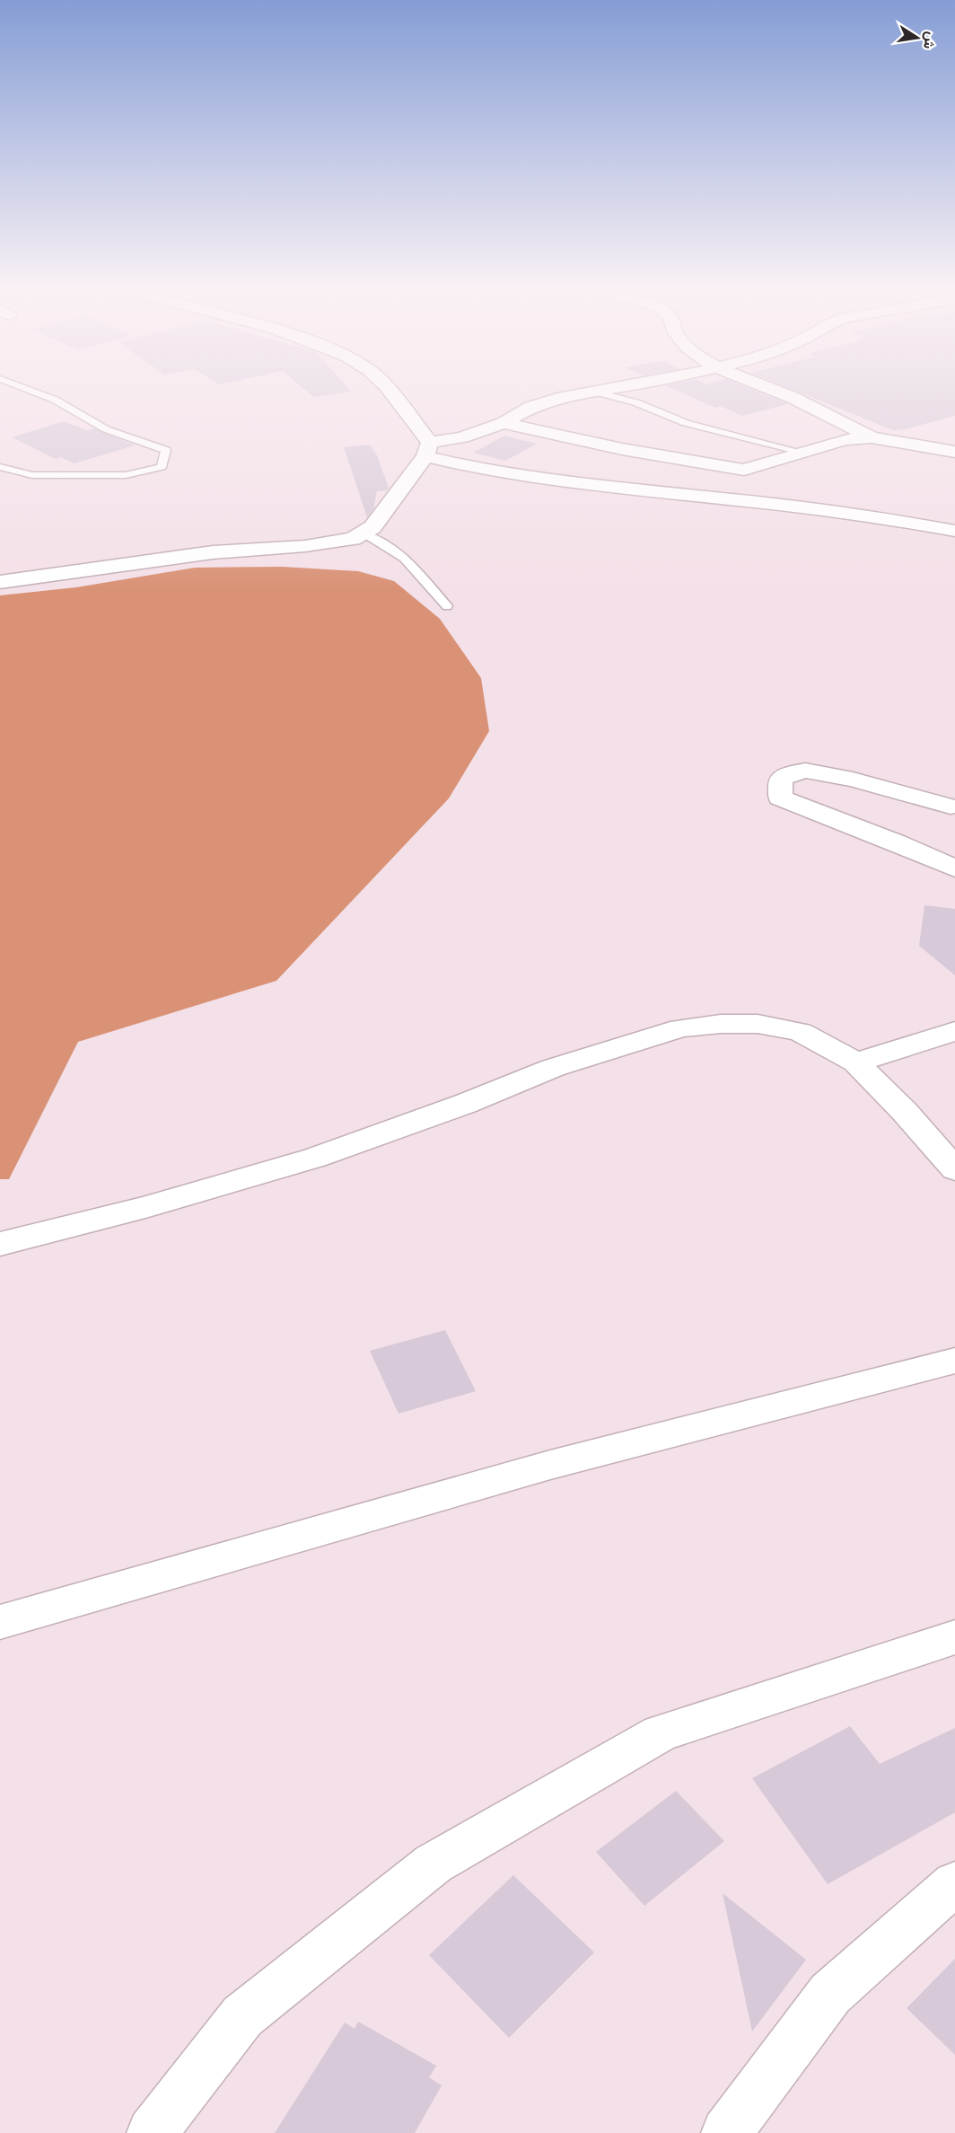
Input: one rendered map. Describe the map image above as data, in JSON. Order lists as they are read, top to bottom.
{
  "north": "right"
}
